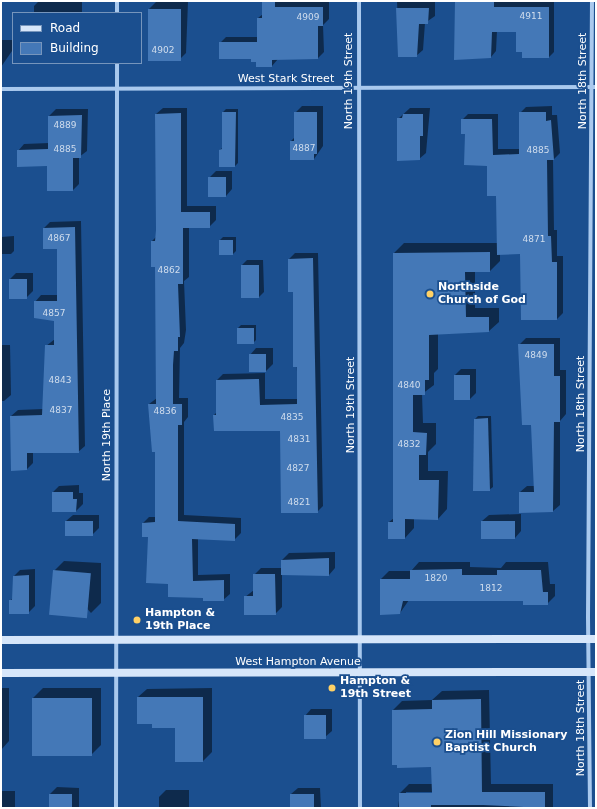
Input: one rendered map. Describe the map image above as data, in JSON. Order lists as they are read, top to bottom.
{
  "streets": {
    "main road": ["West Hampton Avenue"],
    "street": [
      "West Stark Street",
      "North 19th Street",
      "North 18th Street",
      "North 19th Place"
    ]
  },
  "crossings": [
    ["West Stark Street", "North 19th Street"],
    ["West Stark Street", "North 18th Street"],
    ["West Stark Street", "North 19th Place"],
    ["North 19th Street", "West Hampton Avenue"],
    ["North 18th Street", "West Hampton Avenue"],
    ["North 19th Place", "West Hampton Avenue"]
  ],
  "places": [
    "Northside Church of God",
    "Hampton & 19th Place",
    "Hampton & 19th Street",
    "Zion Hill Missionary Baptist Church"
  ],
  "house_numbers": [
    "4911",
    "4909",
    "4902",
    "4889",
    "4887",
    "4885",
    "4885",
    "4867",
    "4871",
    "4862",
    "4857",
    "4849",
    "4843",
    "4840",
    "4837",
    "4836",
    "4835",
    "4831",
    "4832",
    "4827",
    "4821",
    "1820",
    "1812"
  ],
  "legend": ["Road", "Building"]
}
